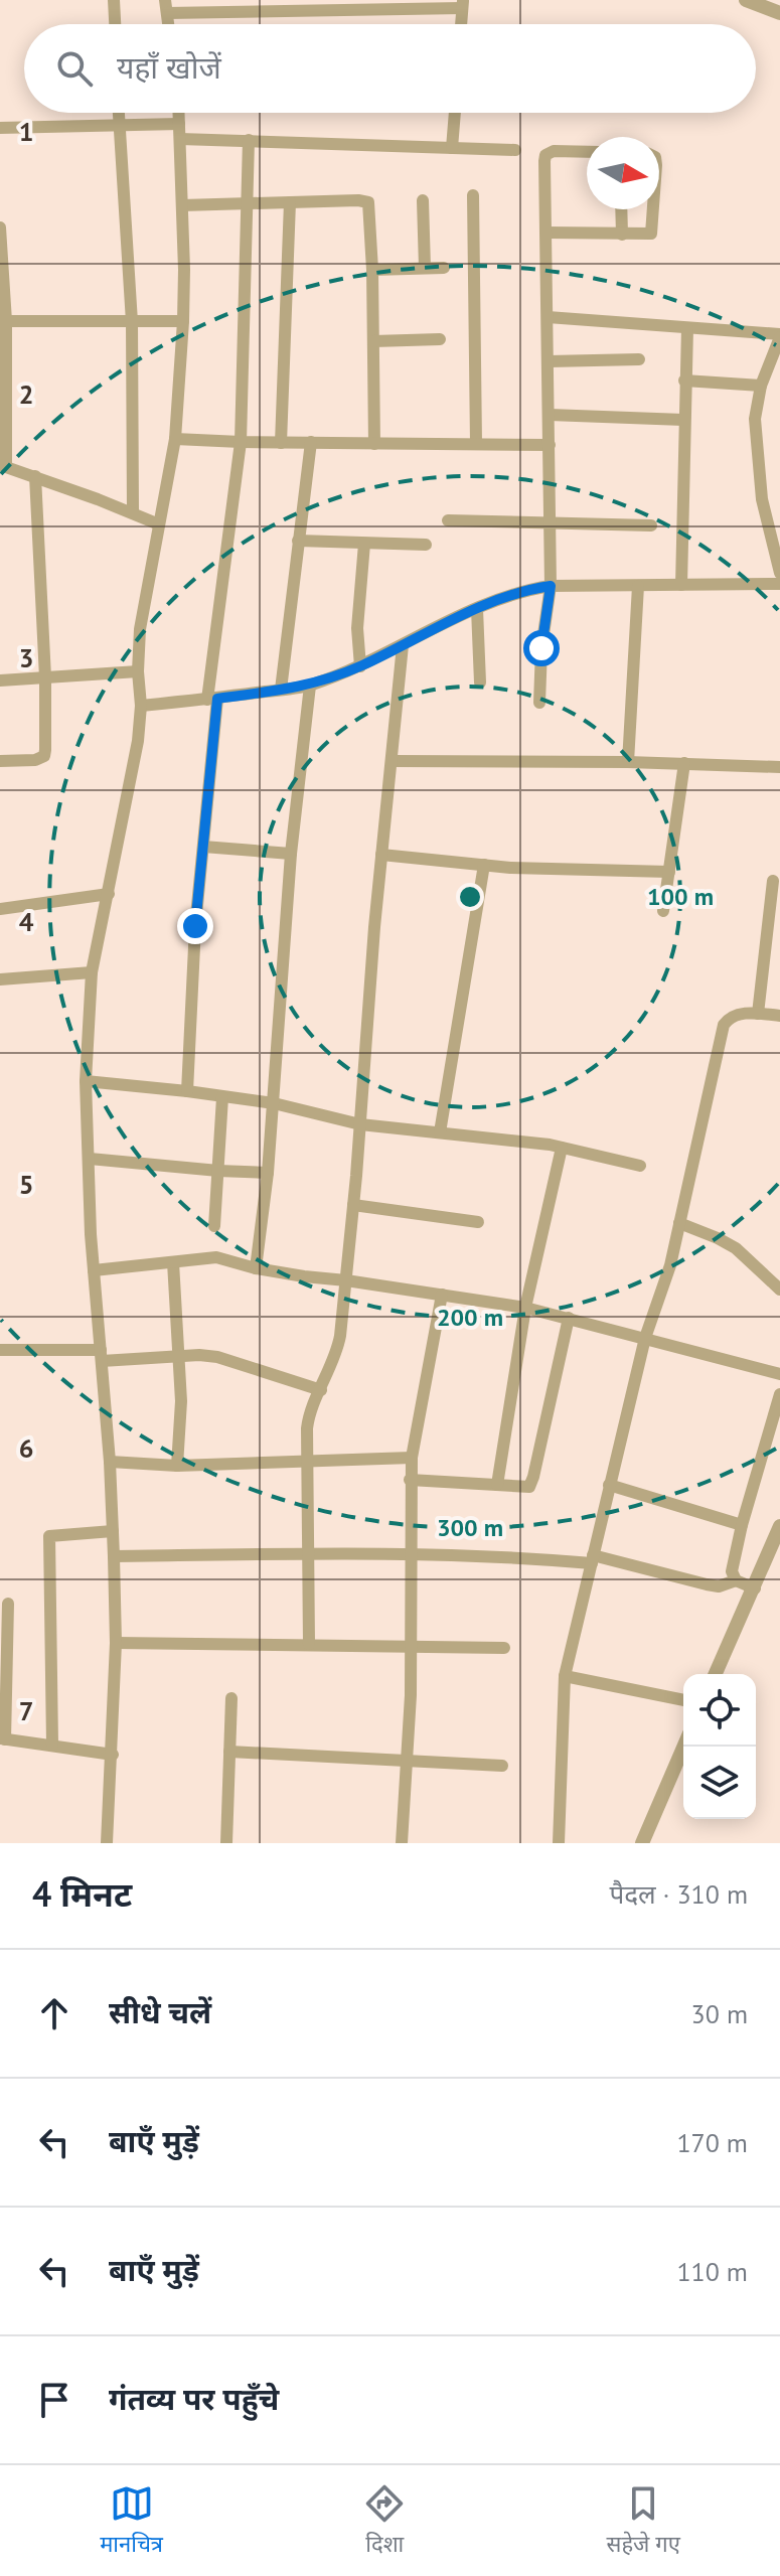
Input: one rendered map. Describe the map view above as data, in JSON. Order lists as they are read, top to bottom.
{
  "north": "right",
  "page": {
    "search": "यहाँ खोजें",
    "heading": ["4 मिनट", "पैदल · 310 m"],
    "list": [
      ["सीधे चलें", "30 m"],
      ["बाएँ मुड़ें", "170 m"],
      ["बाएँ मुड़ें", "110 m"],
      "गंतव्य पर पहुँचे"
    ],
    "nav": ["मानचित्र", "दिशा", "सहेजे गए"]
  },
  "grid": {
    "rows": [
      "1",
      "2",
      "3",
      "4",
      "5",
      "6",
      "7"
    ]
  },
  "rings": ["100 m", "200 m", "300 m"]
}
